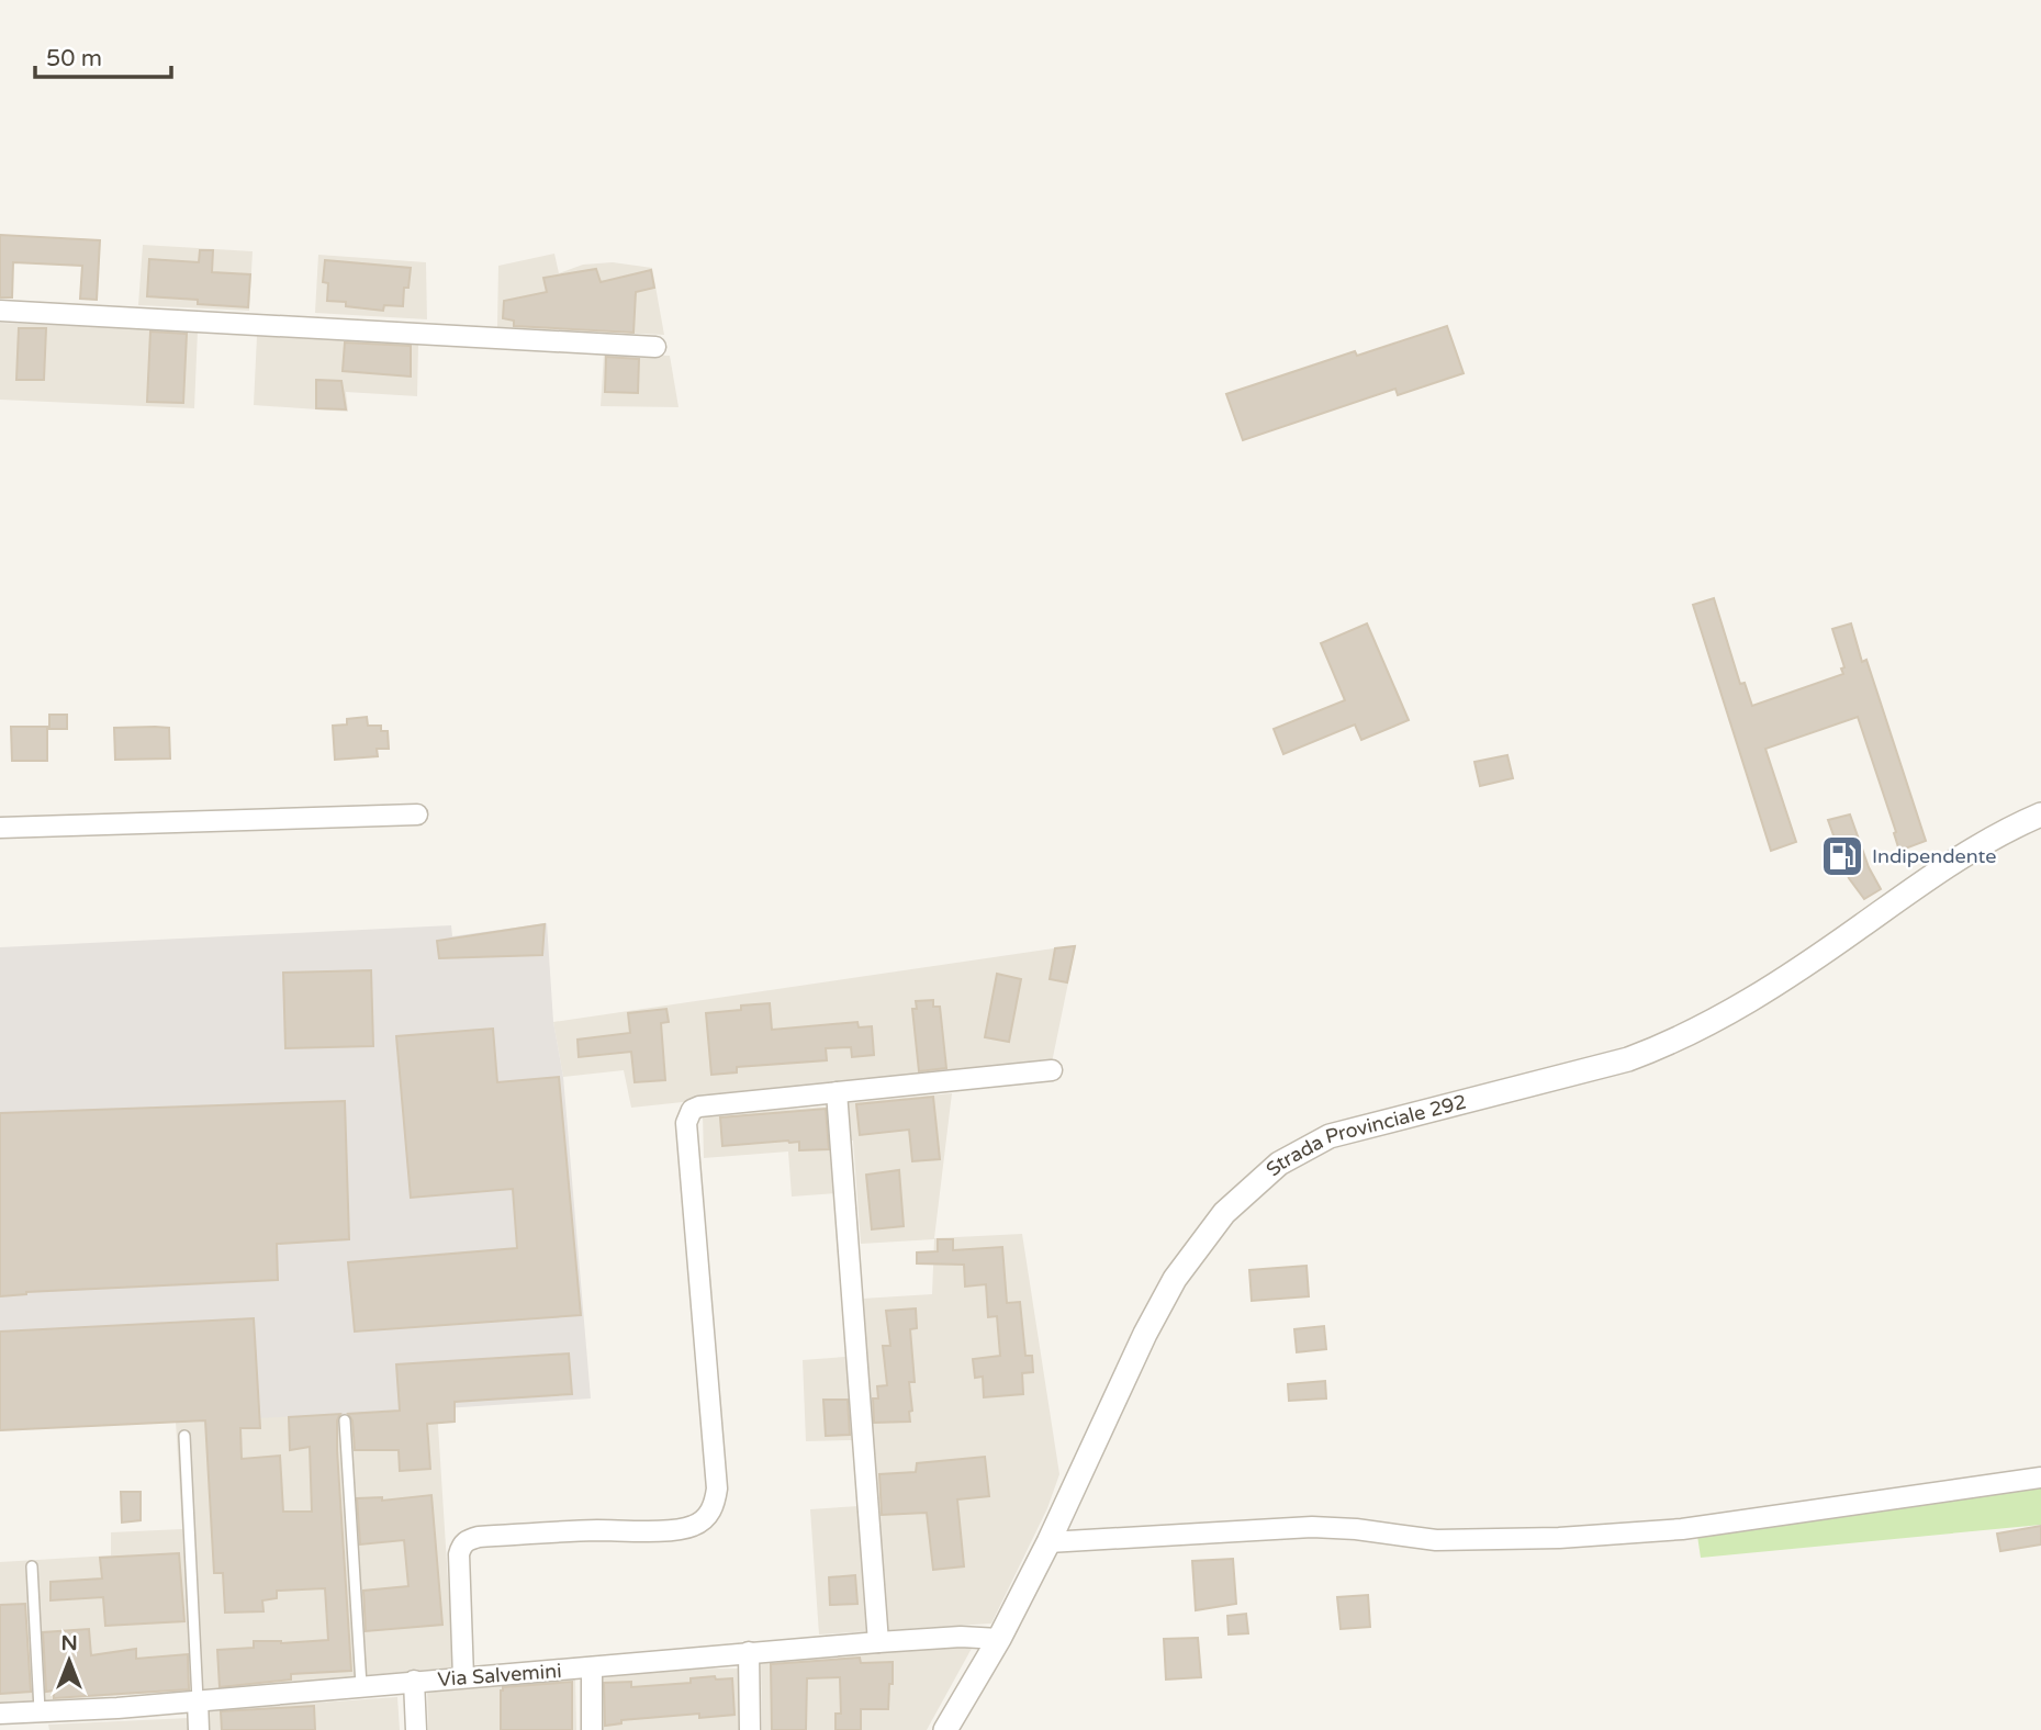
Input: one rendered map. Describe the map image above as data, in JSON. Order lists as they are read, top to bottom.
{
  "streets": {
    "street": ["Strada Provinciale 292", "Via Salvemini"]
  },
  "crossings": [
    ["Strada Provinciale 292", "Via Salvemini"]
  ],
  "places": {
    "fuel station": ["Indipendente"]
  },
  "scale_bar": "50 m",
  "north": "top"
}
